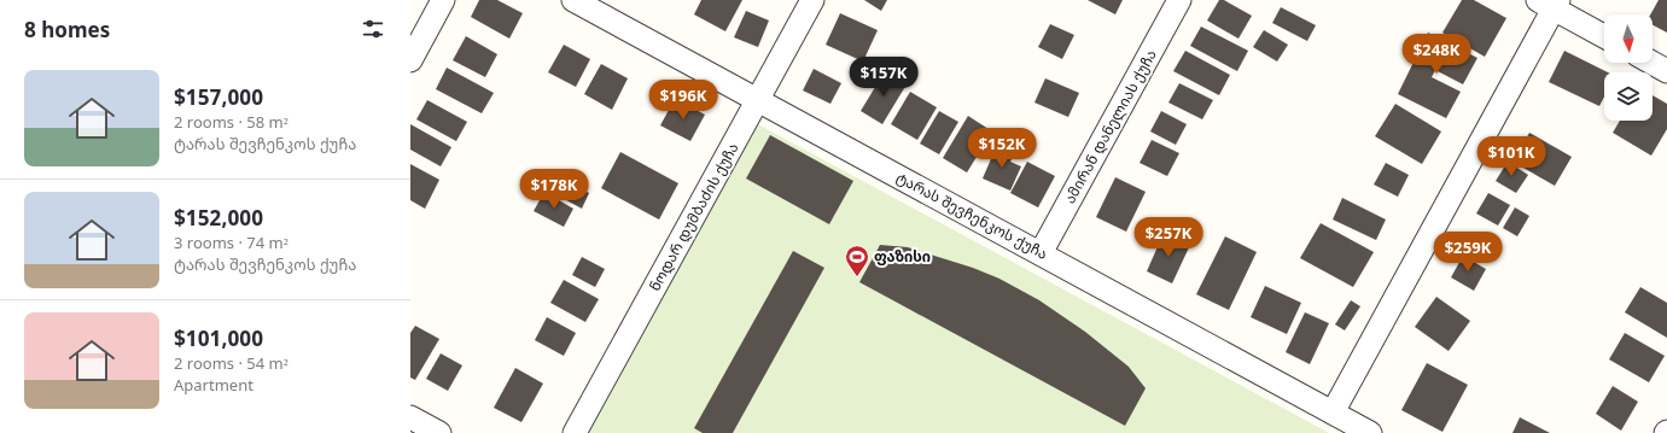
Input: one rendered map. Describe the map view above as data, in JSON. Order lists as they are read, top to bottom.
{
  "streets": {
    "street": ["ამირან დანელიას ქუჩა", "ტარას შევჩენკოს ქუჩა", "ნოდარ დუმბაძის ქუჩა"]
  },
  "crossings": [
    ["ამირან დანელიას ქუჩა", "ტარას შევჩენკოს ქუჩა"],
    ["ტარას შევჩენკოს ქუჩა", "ნოდარ დუმბაძის ქუჩა"]
  ],
  "places": {
    "sports": ["ფაზისი"]
  },
  "north": "bottom",
  "page": {
    "heading": "8 homes",
    "price": [
      "$248K",
      "$157K",
      "$196K",
      "$152K",
      "$101K",
      "$178K",
      "$257K",
      "$259K"
    ],
    "list": [
      {
        "name": "$157,000",
        "note": "2 rooms · 58 m² · ტარას შევჩენკოს ქუჩა"
      },
      {
        "name": "$152,000",
        "note": "3 rooms · 74 m² · ტარას შევჩენკოს ქუჩა"
      },
      {
        "name": "$101,000",
        "note": "2 rooms · 54 m² · Apartment"
      }
    ]
  }
}
